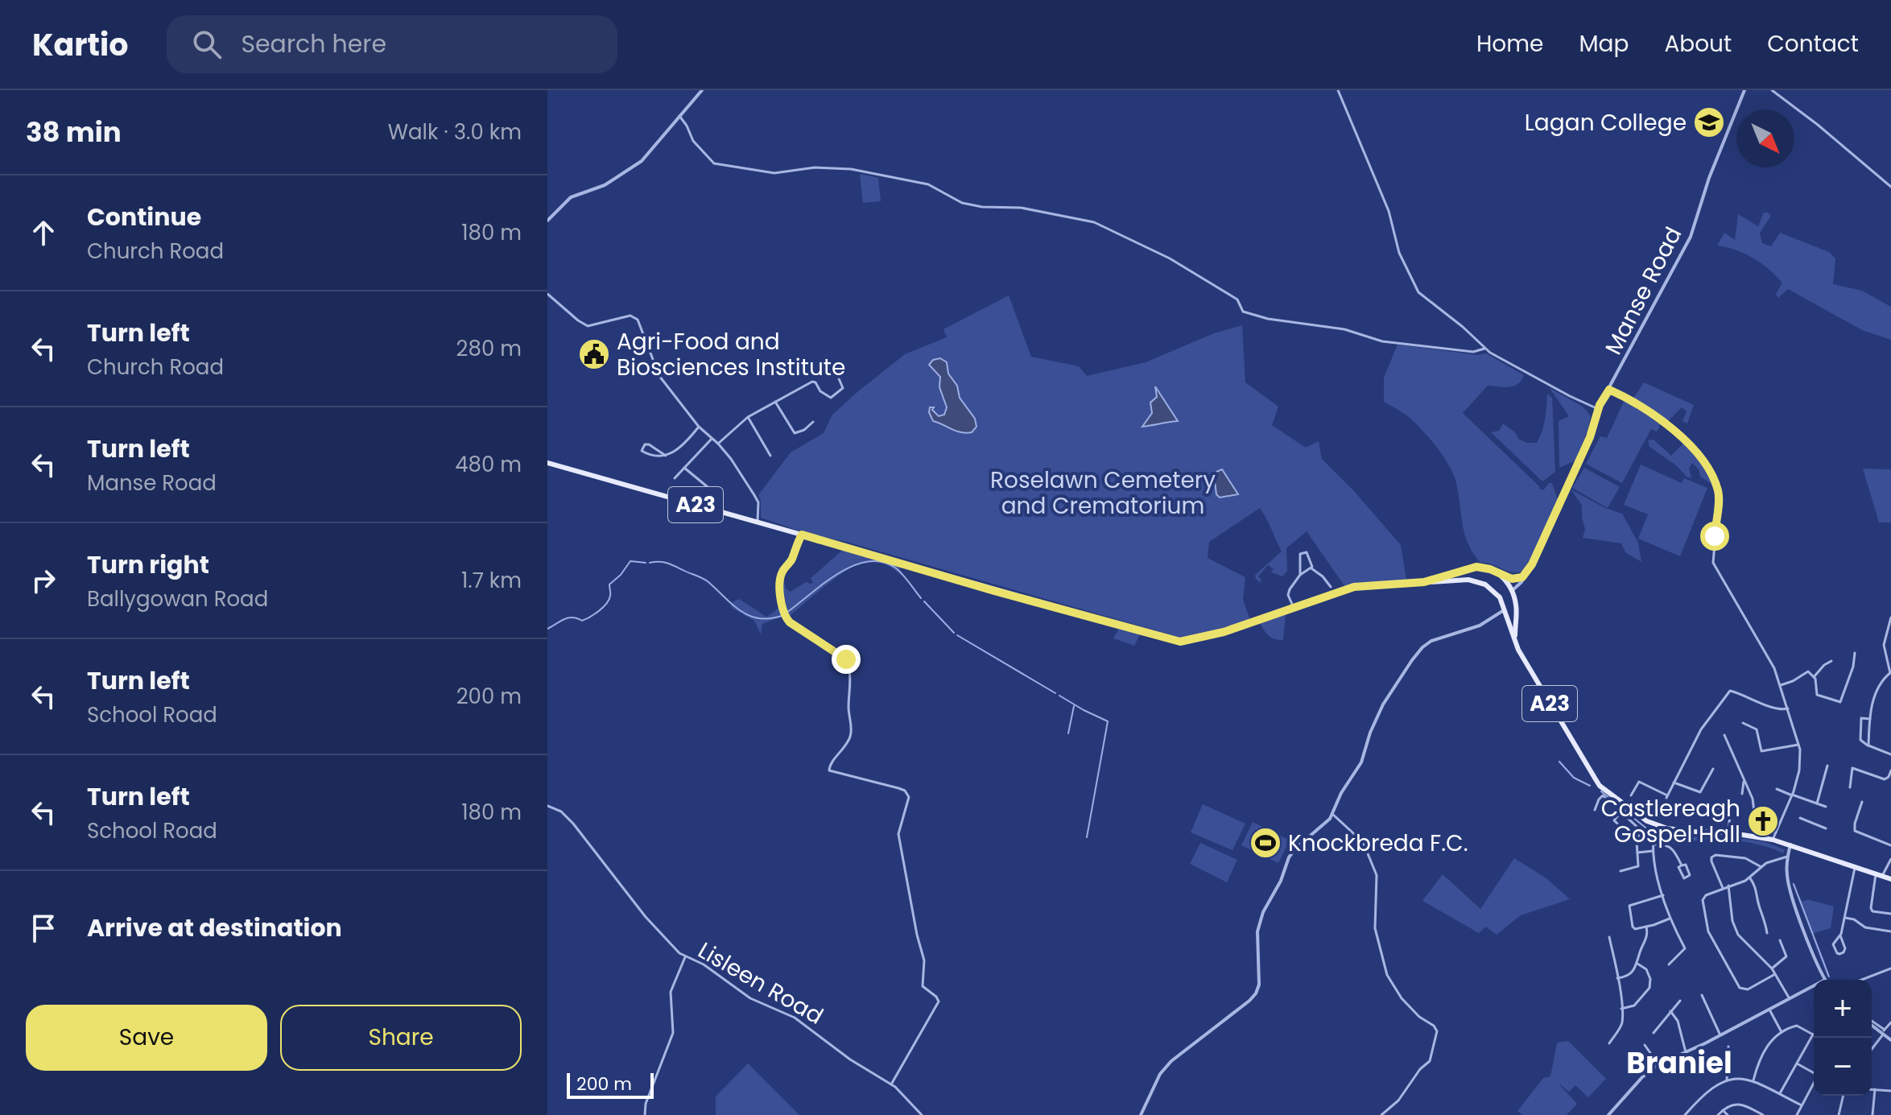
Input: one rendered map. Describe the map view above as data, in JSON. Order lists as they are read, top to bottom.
{
  "streets": {
    "main road": ["A23"],
    "street": ["Manse Road", "Lisleen Road"]
  },
  "districts": ["Braniel"],
  "parks": ["Roselawn Cemetery and Crematorium"],
  "places": {
    "school or university": ["Lagan College"],
    "public building": ["Agri-Food and Biosciences Institute"],
    "church": ["Castlereagh Gospel Hall"],
    "sports": ["Knockbreda F.C."]
  },
  "scale_bar": "200 m",
  "north": "bottom right",
  "page": {
    "header": "Kartio",
    "search": "Search here",
    "nav": [
      "Home",
      "Map",
      "About",
      "Contact"
    ],
    "heading": ["38 min", "Walk · 3.0 km"],
    "list": [
      ["Continue", "Church Road", "180 m"],
      ["Turn left", "Church Road", "280 m"],
      ["Turn left", "Manse Road", "480 m"],
      ["Turn right", "Ballygowan Road", "1.7 km"],
      ["Turn left", "School Road", "200 m"],
      ["Turn left", "School Road", "180 m"],
      "Arrive at destination"
    ],
    "map_buttons": ["+", "−"],
    "buttons": ["Save", "Share"],
    "scale": "200 m"
  }
}
